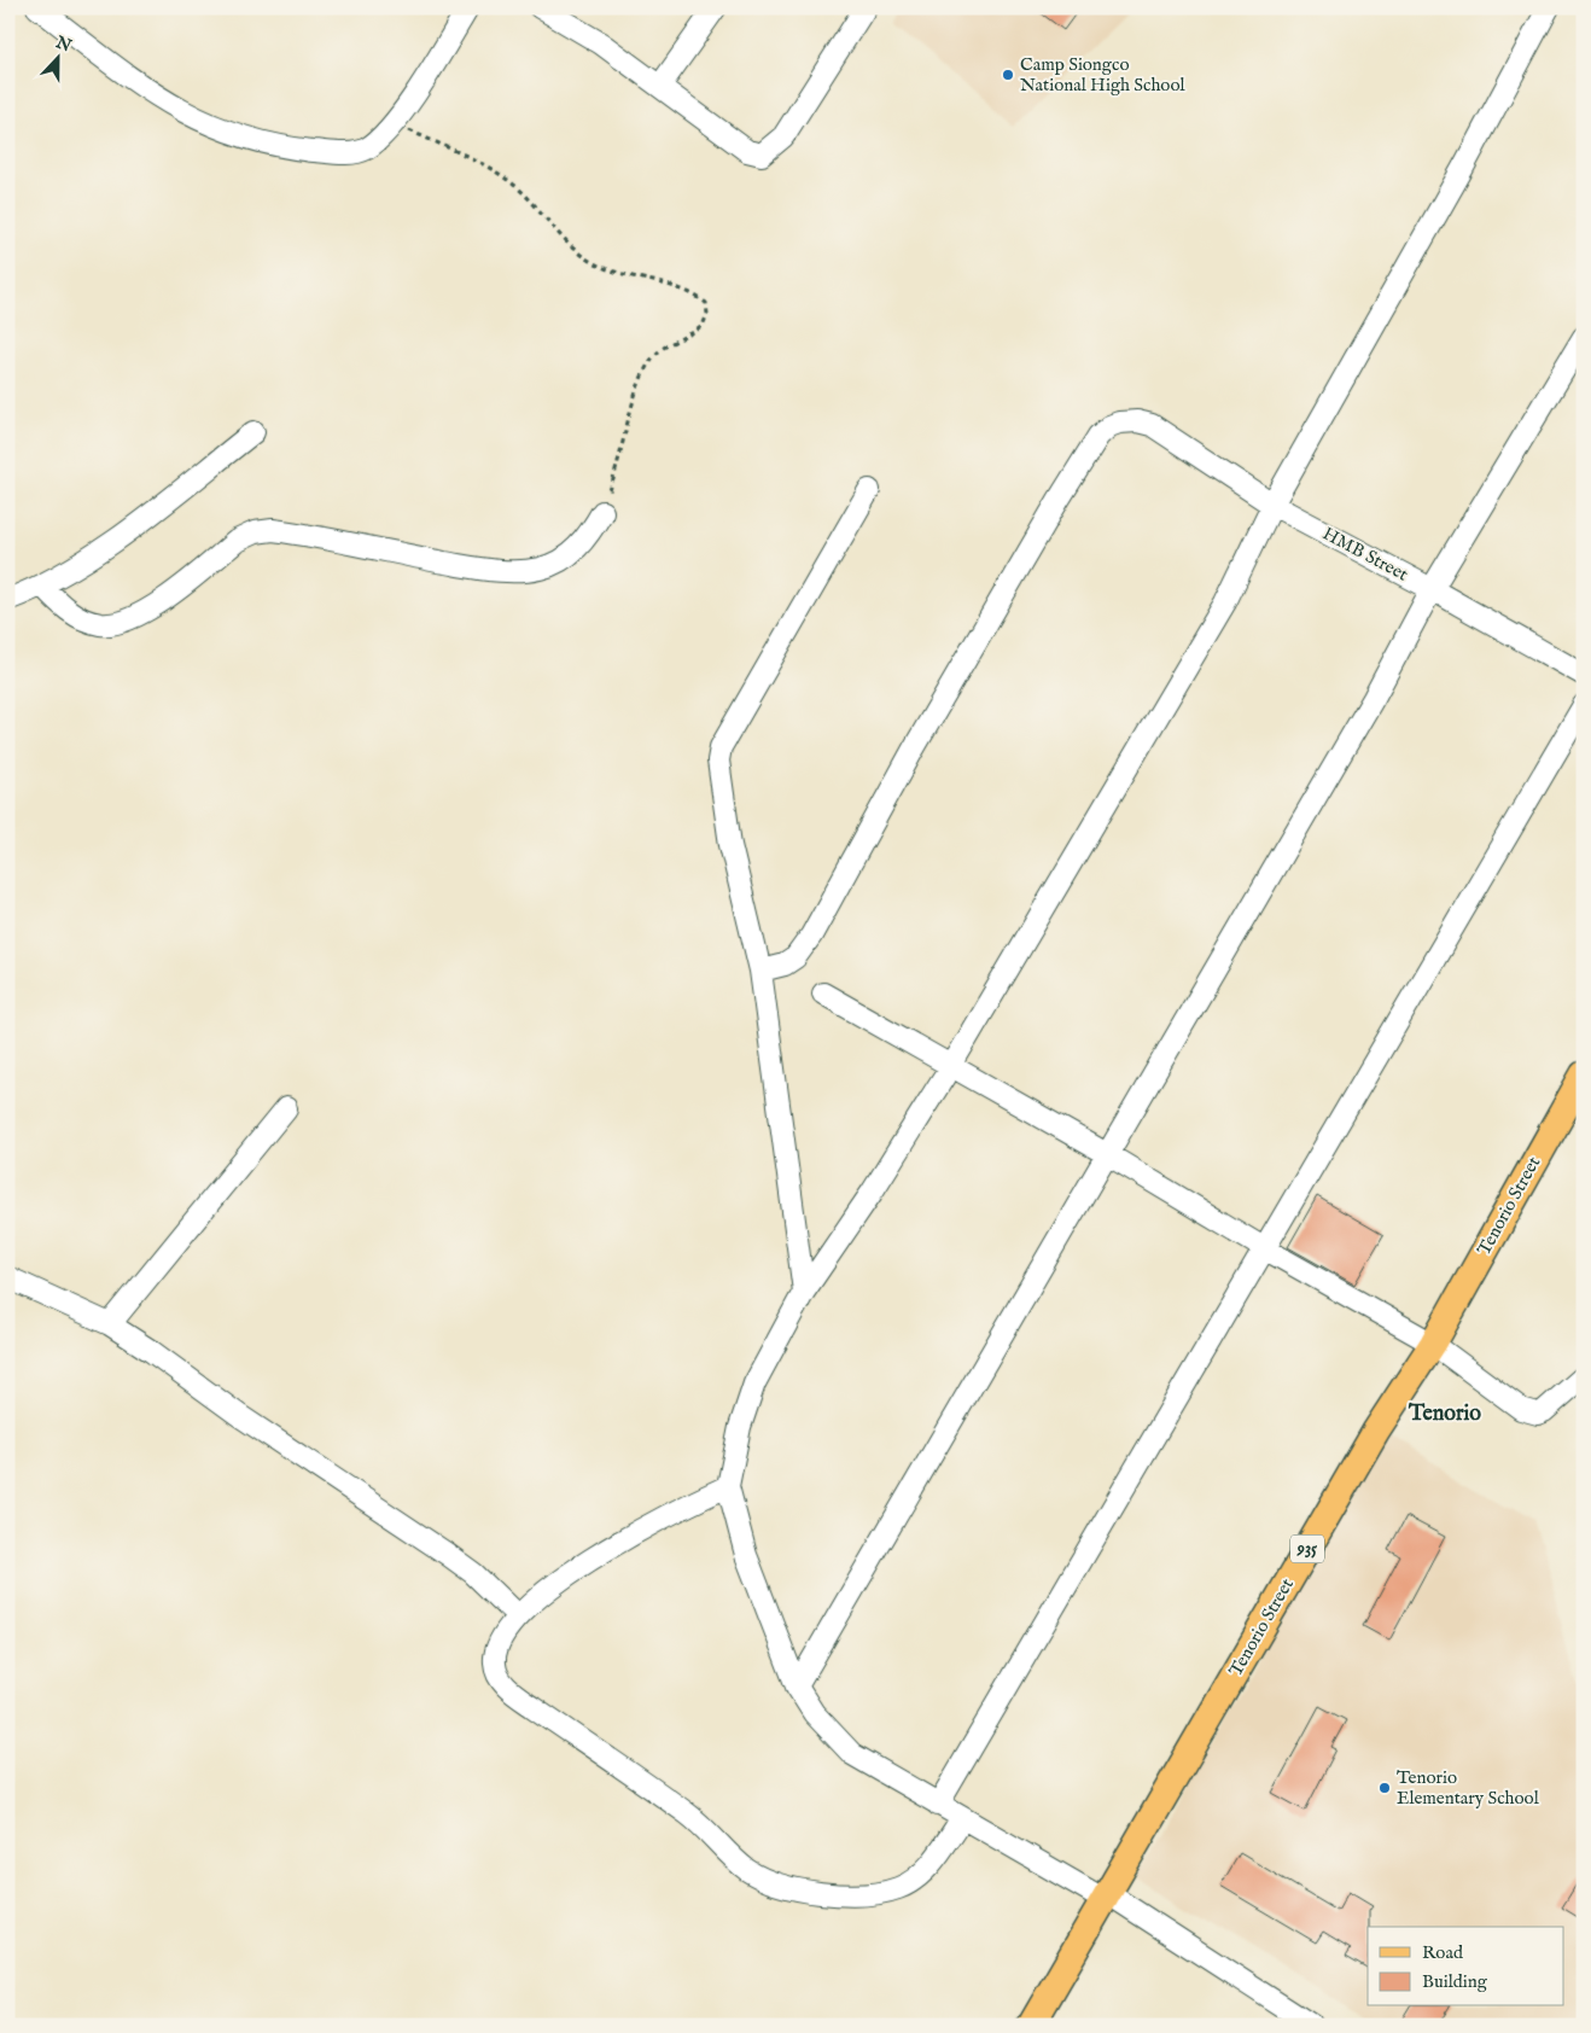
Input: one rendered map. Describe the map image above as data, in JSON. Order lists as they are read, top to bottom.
{
  "streets": {
    "main road": ["Tenorio Street", "935"],
    "street": ["HMB Street"]
  },
  "districts": ["Tenorio"],
  "places": ["Camp Siongco National High School", "Tenorio Elementary School"],
  "legend": ["Road", "Building"],
  "north": "top"
}
